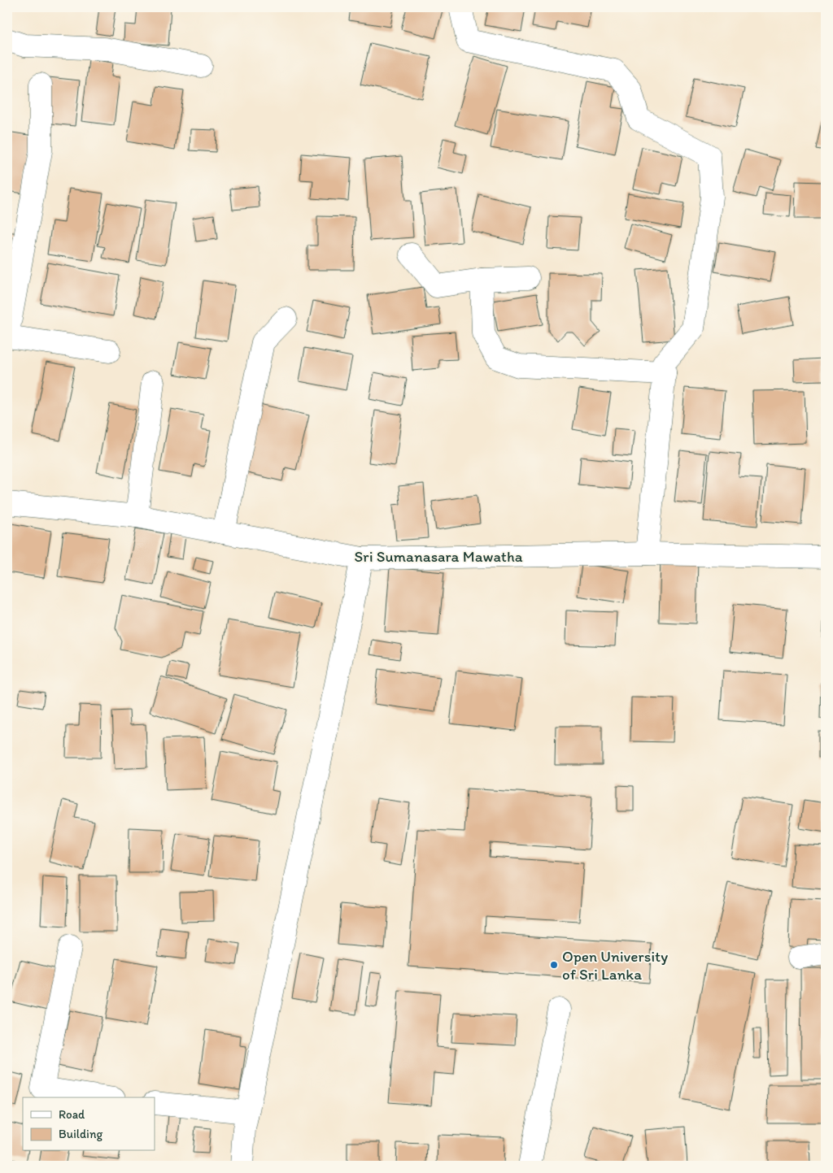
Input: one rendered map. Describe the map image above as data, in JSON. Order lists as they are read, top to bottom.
{
  "streets": {
    "street": ["Sri Sumanasara Mawatha"]
  },
  "places": ["Open University of Sri Lanka"],
  "legend": ["Road", "Building"]
}
